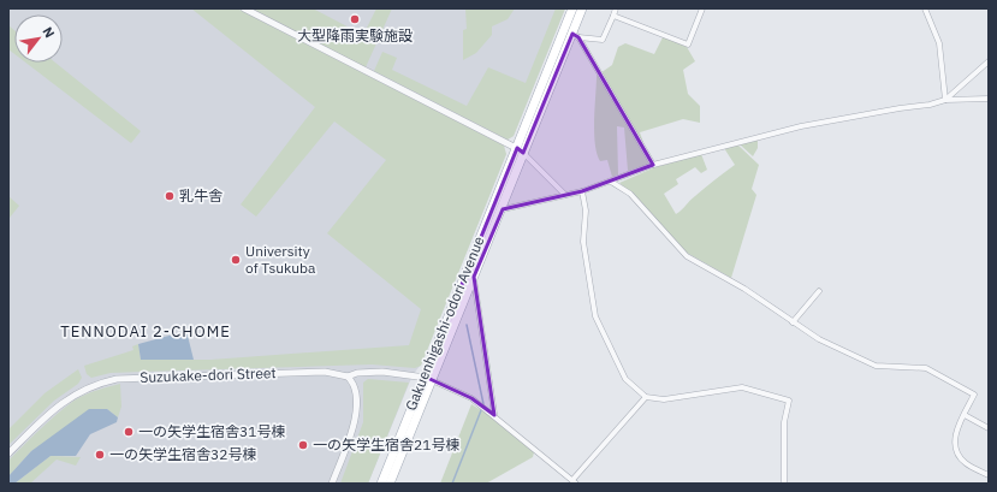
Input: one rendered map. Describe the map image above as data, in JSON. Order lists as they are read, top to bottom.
{
  "streets": {
    "main road": ["Gakuenhigashi-odori Avenue"],
    "street": ["Suzukake-dori Street"]
  },
  "crossings": [
    ["Gakuenhigashi-odori Avenue", "Suzukake-dori Street"]
  ],
  "districts": ["TENNODAI 2-CHOME"],
  "places": [
    "大型降雨実験施設",
    "乳牛舎",
    "University of Tsukuba",
    "一の矢学生宿舎31号棟",
    "一の矢学生宿舎21号棟",
    "一の矢学生宿舎32号棟"
  ],
  "north": "top right"
}
